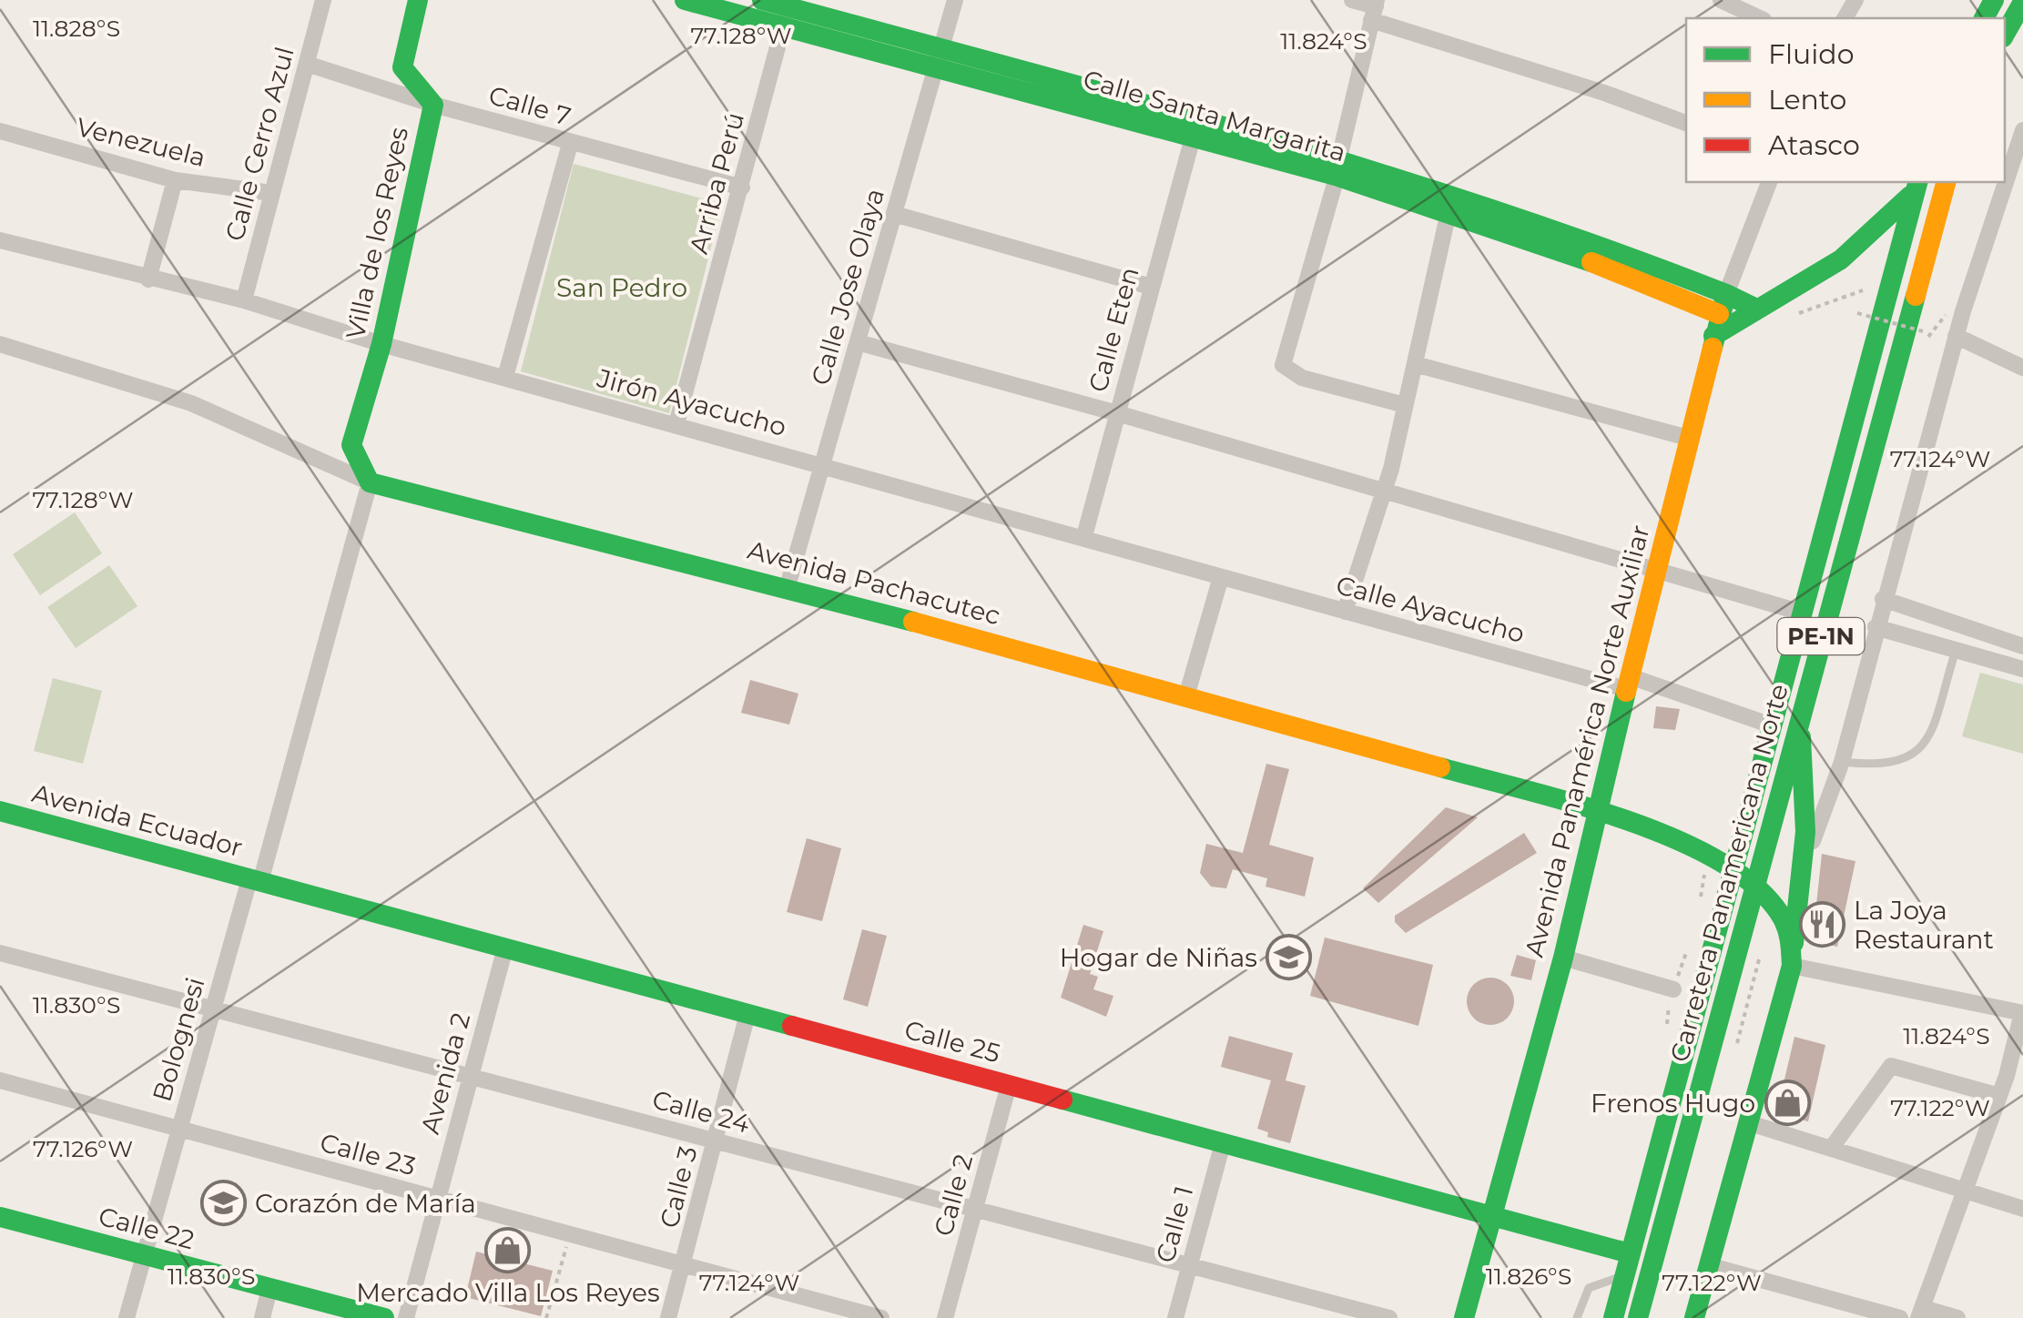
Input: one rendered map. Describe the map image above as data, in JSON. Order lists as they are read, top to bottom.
{
  "streets": {
    "main road": [
      "Calle Santa Margarita",
      "Villa de los Reyes",
      "Avenida Pachacutec",
      "PE-1N",
      "Avenida Panamérica Norte Auxiliar",
      "Avenida Ecuador",
      "Carretera Panamericana Norte",
      "Calle 25",
      "Calle 22"
    ],
    "street": [
      "Calle 7",
      "Venezuela",
      "Calle Cerro Azul",
      "Arriba Perú",
      "Calle Jose Olaya",
      "Calle Eten",
      "Jirón Ayacucho",
      "Calle Ayacucho",
      "Bolognesi",
      "Avenida 2",
      "Calle 24",
      "Calle 23",
      "Calle 3",
      "Calle 2",
      "Calle 1"
    ]
  },
  "crossings": [
    ["Calle 7", "Calle Cerro Azul"],
    ["Calle 7", "Arriba Perú"],
    ["Calle 7", "Villa de los Reyes"],
    ["Calle Santa Margarita", "Arriba Perú"],
    ["Calle Santa Margarita", "Calle Jose Olaya"],
    ["Calle Santa Margarita", "Calle Eten"],
    ["Calle Santa Margarita", "Avenida Panamérica Norte Auxiliar"],
    ["Venezuela", "Calle Cerro Azul"],
    ["Calle Cerro Azul", "Jirón Ayacucho"],
    ["Arriba Perú", "Jirón Ayacucho"],
    ["Villa de los Reyes", "Jirón Ayacucho"],
    ["Villa de los Reyes", "Avenida Pachacutec"],
    ["Villa de los Reyes", "Bolognesi"],
    ["Calle Jose Olaya", "Jirón Ayacucho"],
    ["Calle Jose Olaya", "Avenida Pachacutec"],
    ["Calle Eten", "Jirón Ayacucho"],
    ["Jirón Ayacucho", "Calle Ayacucho"],
    ["Avenida Pachacutec", "Avenida Panamérica Norte Auxiliar"],
    ["Avenida Pachacutec", "Carretera Panamericana Norte"],
    ["Avenida Pachacutec", "Bolognesi"],
    ["Calle Ayacucho", "Avenida Panamérica Norte Auxiliar"],
    ["Calle Ayacucho", "Carretera Panamericana Norte"],
    ["Avenida Panamérica Norte Auxiliar", "Calle 25"],
    ["Avenida Ecuador", "Bolognesi"],
    ["Avenida Ecuador", "Calle 25"],
    ["Carretera Panamericana Norte", "Calle 25"],
    ["Bolognesi", "Calle 25"],
    ["Bolognesi", "Calle 24"],
    ["Bolognesi", "Calle 23"],
    ["Bolognesi", "Calle 22"],
    ["Calle 25", "Avenida 2"],
    ["Calle 25", "Calle 3"],
    ["Calle 25", "Calle 2"],
    ["Calle 25", "Calle 1"],
    ["Avenida 2", "Calle 24"],
    ["Avenida 2", "Calle 23"],
    ["Calle 24", "Calle 3"],
    ["Calle 24", "Calle 2"],
    ["Calle 24", "Calle 1"],
    ["Calle 23", "Calle 3"]
  ],
  "parks": ["San Pedro"],
  "places": {
    "restaurant": ["La Joya Restaurant"],
    "school or university": ["Hogar de Niñas", "Corazón de María"],
    "shop": ["Frenos Hugo", "Mercado Villa Los Reyes"]
  },
  "legend": ["Fluido", "Lento", "Atasco"],
  "coordinates": [
    "11.828°S",
    "77.128°W",
    "11.824°S",
    "77.124°W",
    "11.830°S",
    "77.122°W",
    "77.126°W",
    "11.826°S"
  ]
}
